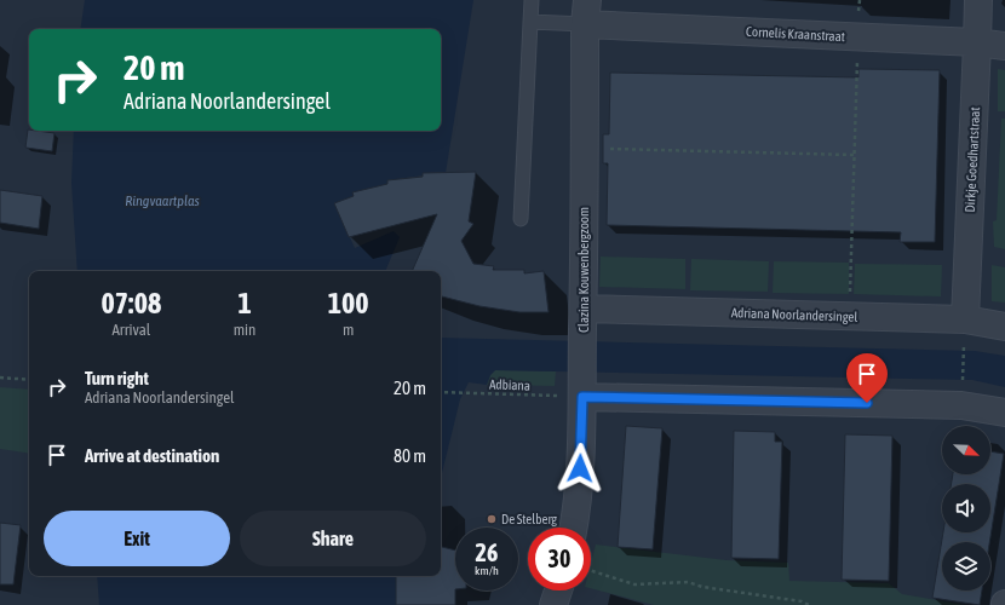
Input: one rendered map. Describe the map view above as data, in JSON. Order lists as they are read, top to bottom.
{
  "streets": {
    "street": [
      "Cornelis Kraanstraat",
      "Dirkje Goedhartstraat",
      "Clazina Kouwenbergzoom",
      "Adriana Noorlandersingel"
    ],
    "path": ["Adbiana"]
  },
  "crossings": [
    ["Cornelis Kraanstraat", "Dirkje Goedhartstraat"],
    ["Cornelis Kraanstraat", "Clazina Kouwenbergzoom"],
    ["Dirkje Goedhartstraat", "Adriana Noorlandersingel"],
    ["Clazina Kouwenbergzoom", "Adriana Noorlandersingel"],
    ["Clazina Kouwenbergzoom", "Adbiana"]
  ],
  "water": ["Ringvaartplas"],
  "places": ["De Stelberg"],
  "north": "bottom right",
  "page": {
    "turn": ["20 m", "Adriana Noorlandersingel"],
    "eta": [
      "07:08",
      "Arrival",
      "1",
      "min",
      "100",
      "m"
    ],
    "list": [
      {
        "name": "Turn right",
        "note": "Adriana Noorlandersingel",
        "value": "20 m"
      },
      {
        "name": "Arrive at destination",
        "value": "80 m"
      }
    ],
    "buttons": ["Exit", "Share"],
    "speed": "26 km/h",
    "limit": "30"
  }
}
